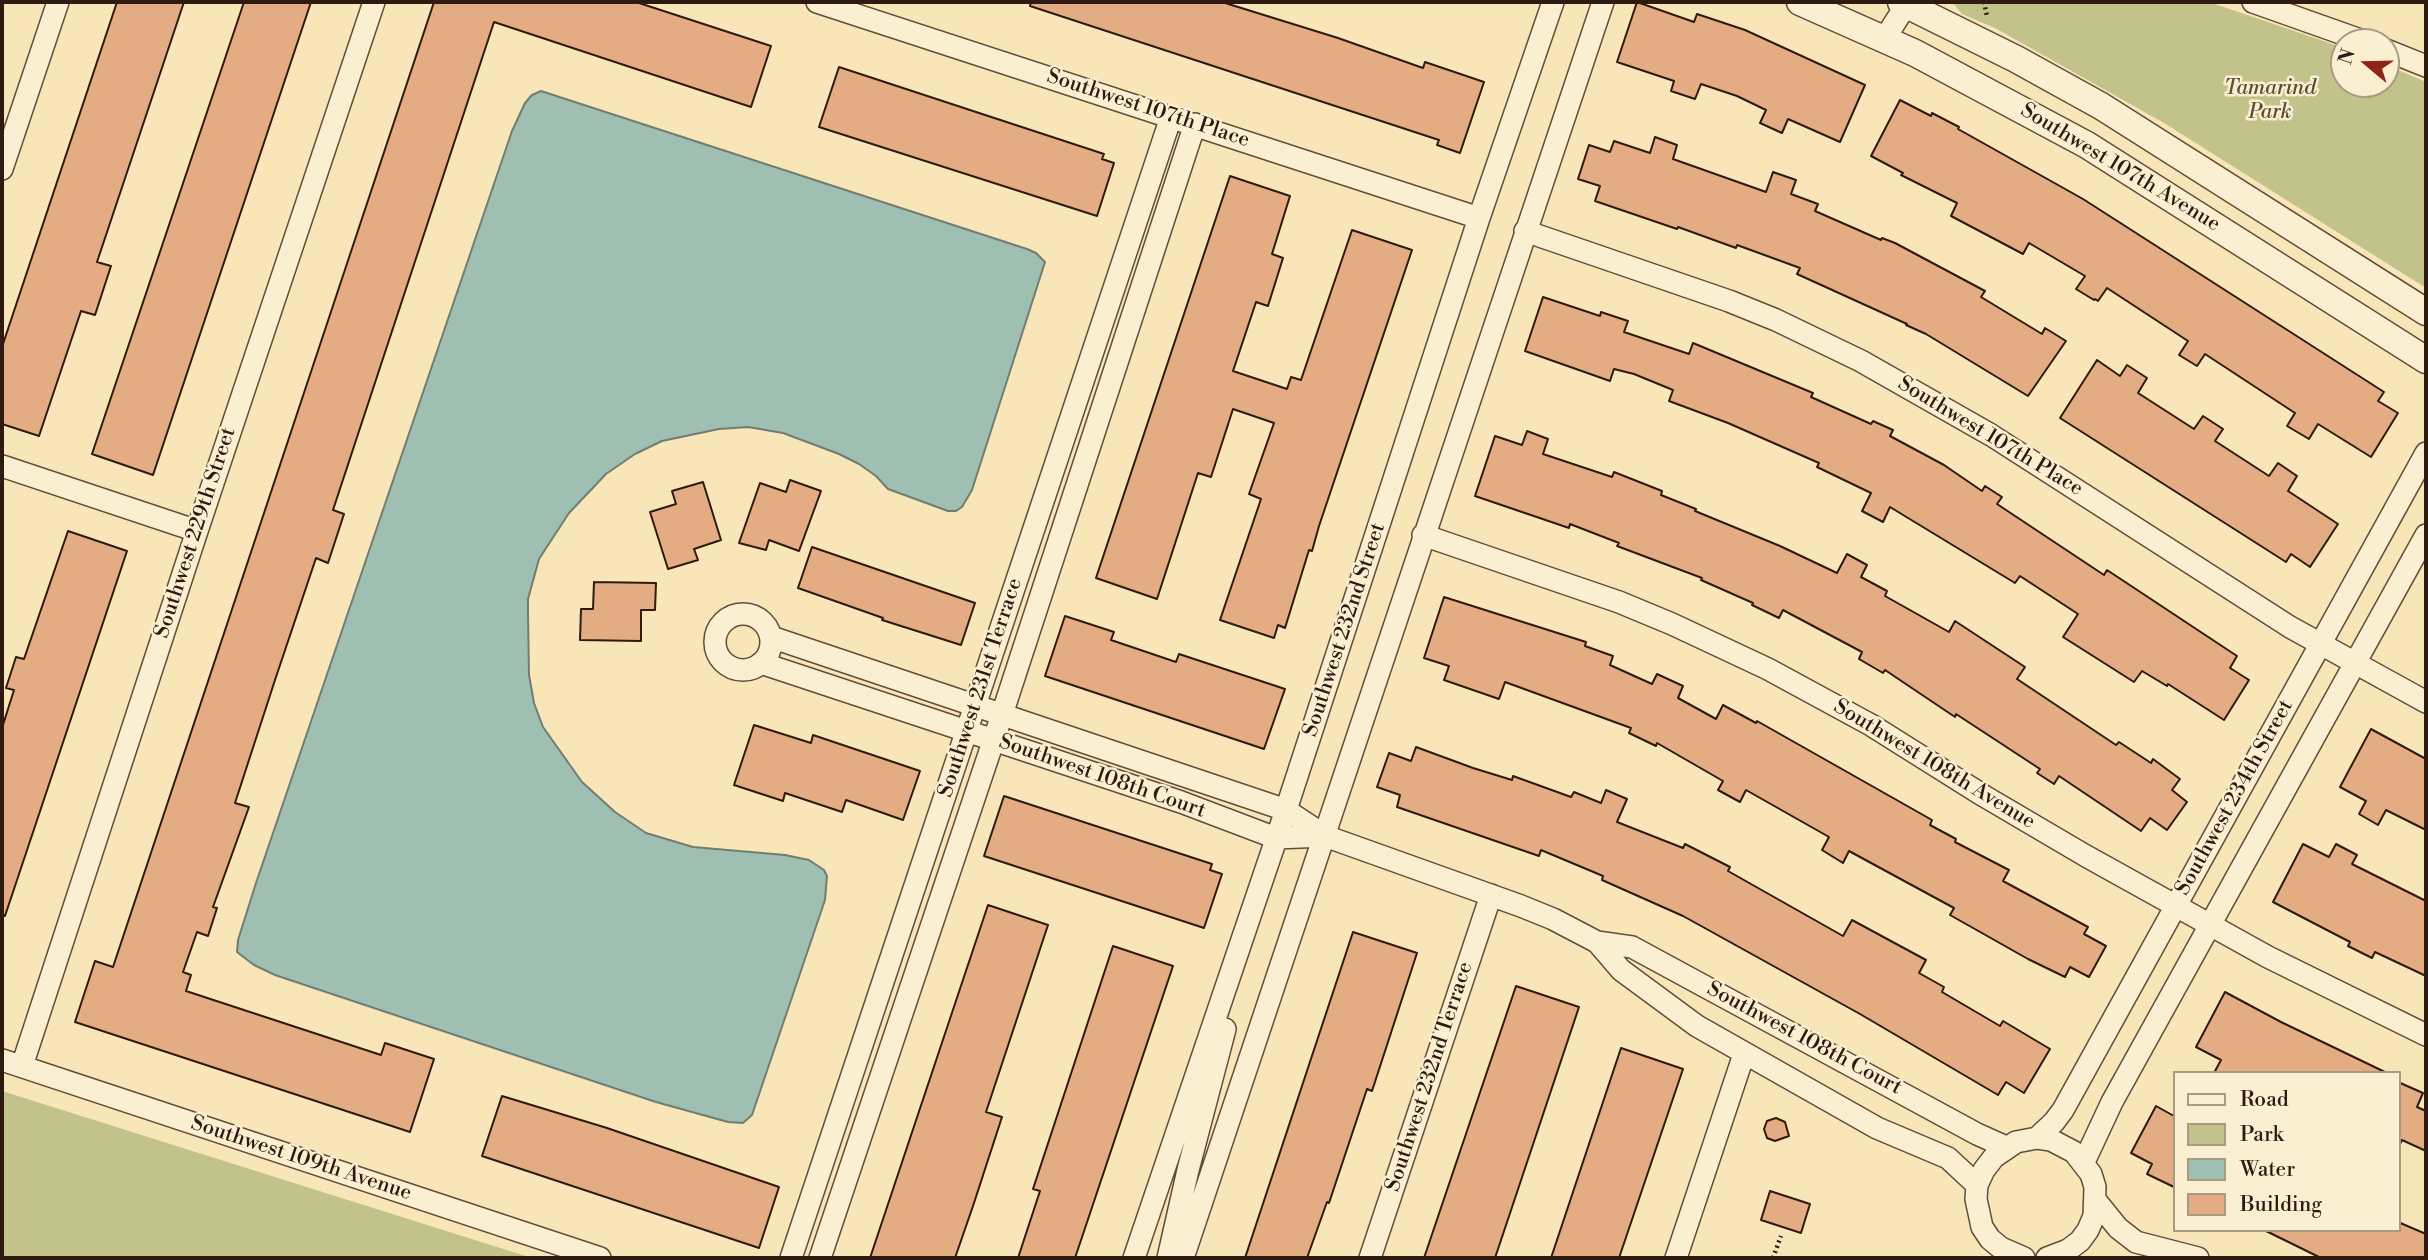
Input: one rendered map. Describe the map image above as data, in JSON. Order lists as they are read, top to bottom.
{
  "streets": {
    "street": [
      "Southwest 107th Place",
      "Southwest 107th Avenue",
      "Southwest 229th Street",
      "Southwest 232nd Street",
      "Southwest 231st Terrace",
      "Southwest 108th Avenue",
      "Southwest 108th Court",
      "Southwest 234th Street",
      "Southwest 232nd Terrace",
      "Southwest 109th Avenue"
    ]
  },
  "crossings": [
    ["Southwest 107th Place", "Southwest 232nd Street"],
    ["Southwest 107th Place", "Southwest 231st Terrace"],
    ["Southwest 107th Place", "Southwest 234th Street"],
    ["Southwest 229th Street", "Southwest 109th Avenue"],
    ["Southwest 232nd Street", "Southwest 108th Court"],
    ["Southwest 231st Terrace", "Southwest 108th Court"],
    ["Southwest 108th Avenue", "Southwest 234th Street"],
    ["Southwest 108th Court", "Southwest 232nd Terrace"]
  ],
  "parks": ["Tamarind Park"],
  "legend": [
    "Road",
    "Park",
    "Water",
    "Building"
  ],
  "north": "left"
}
